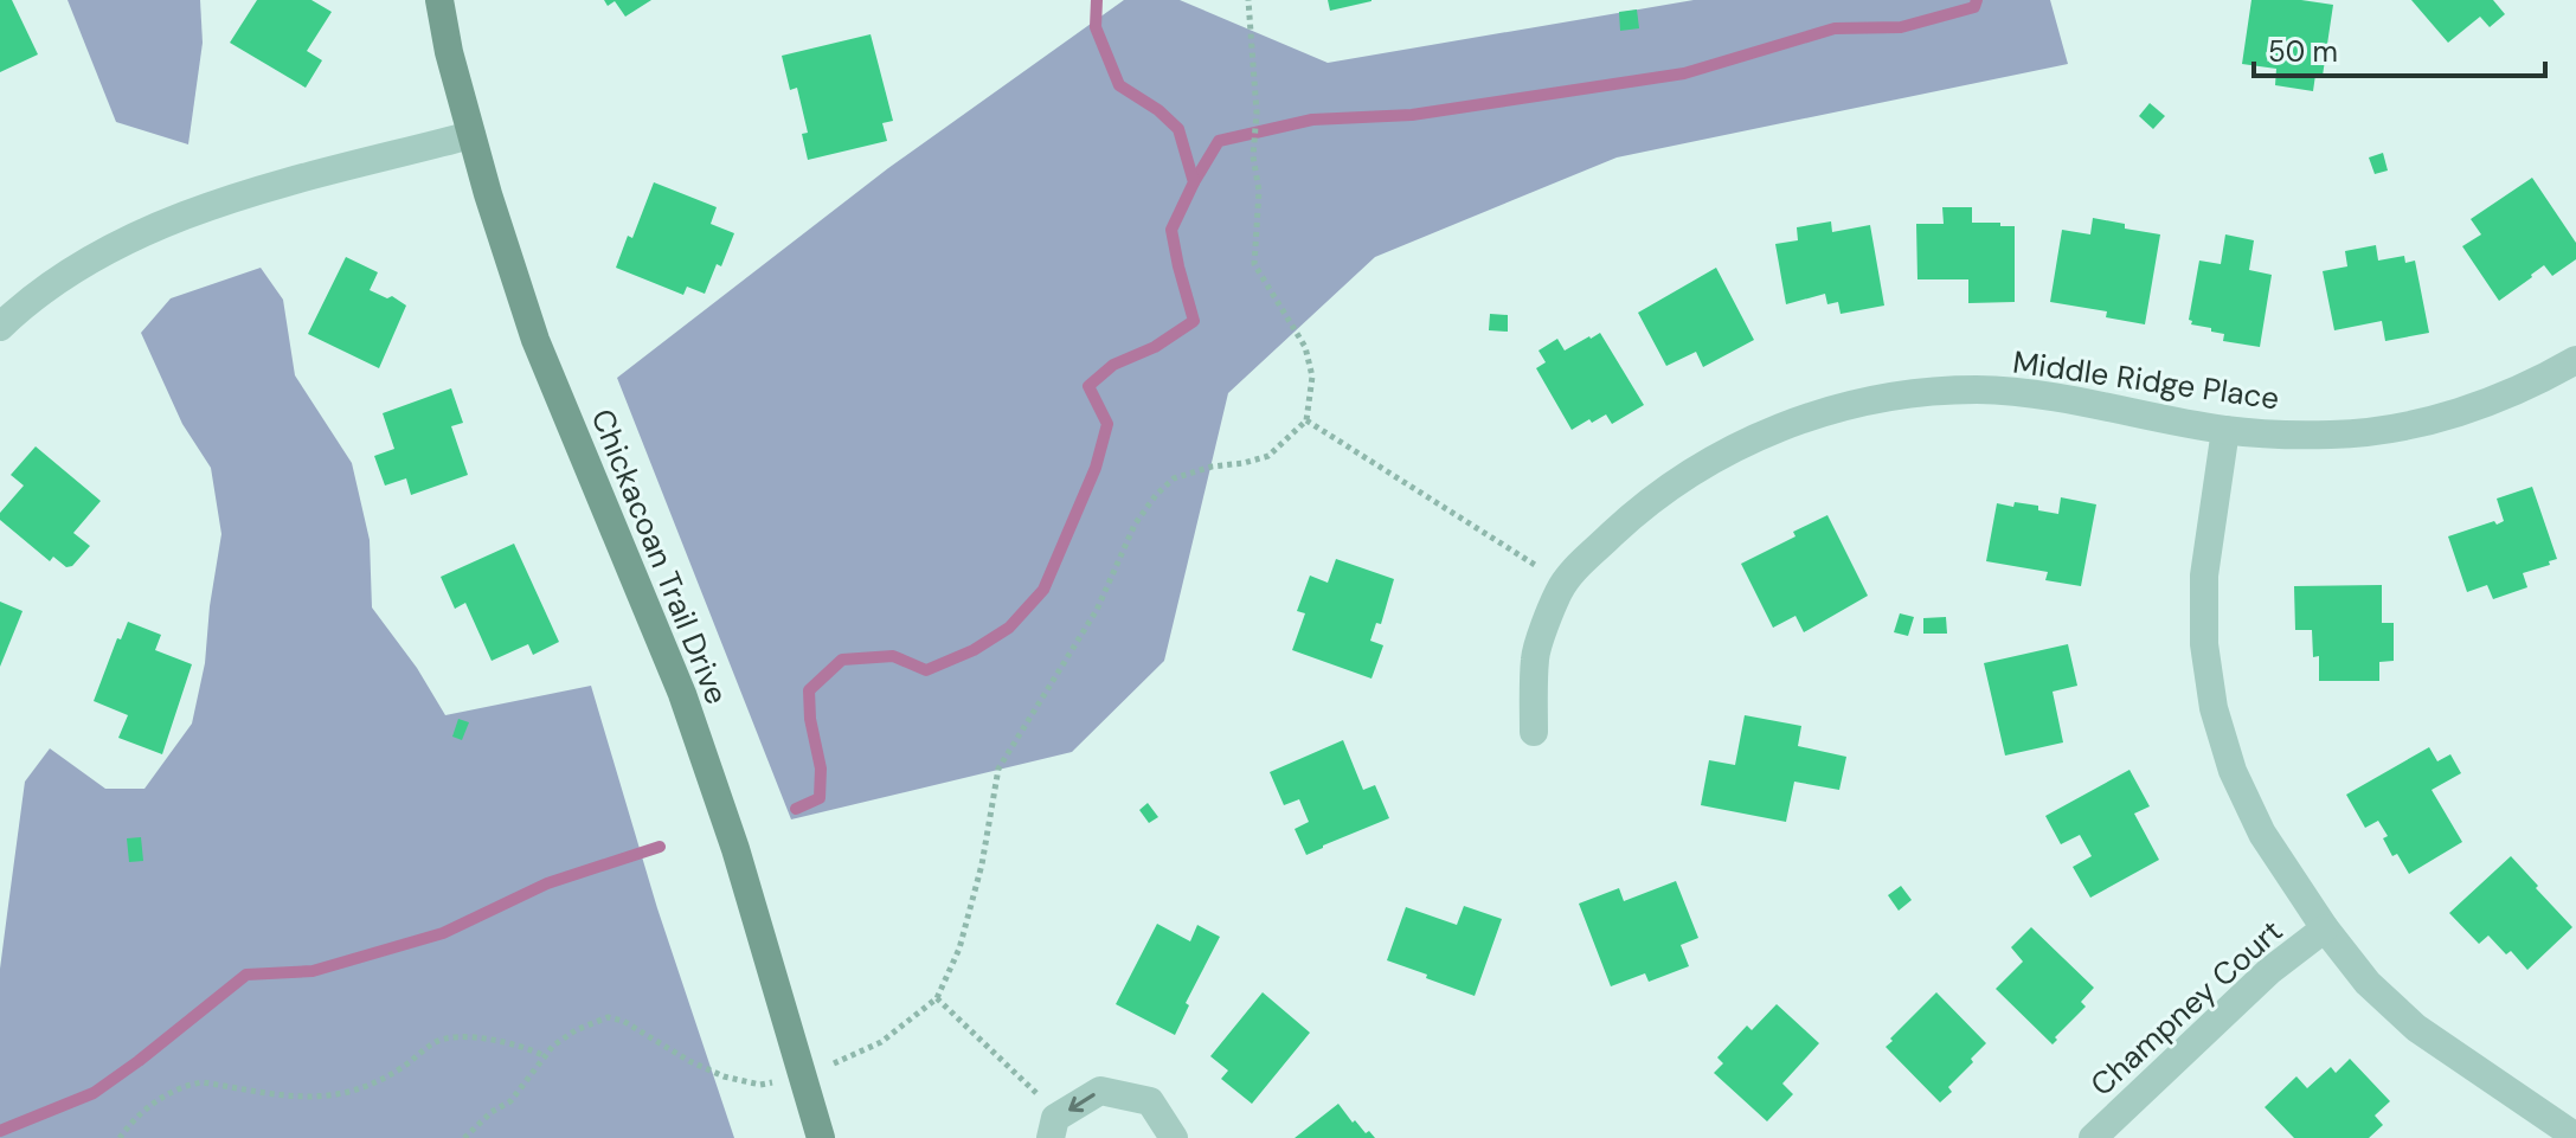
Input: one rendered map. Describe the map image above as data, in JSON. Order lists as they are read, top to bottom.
{
  "streets": {
    "street": ["Middle Ridge Place", "Chickacoan Trail Drive", "Champney Court"]
  },
  "scale_bar": "50 m"
}
